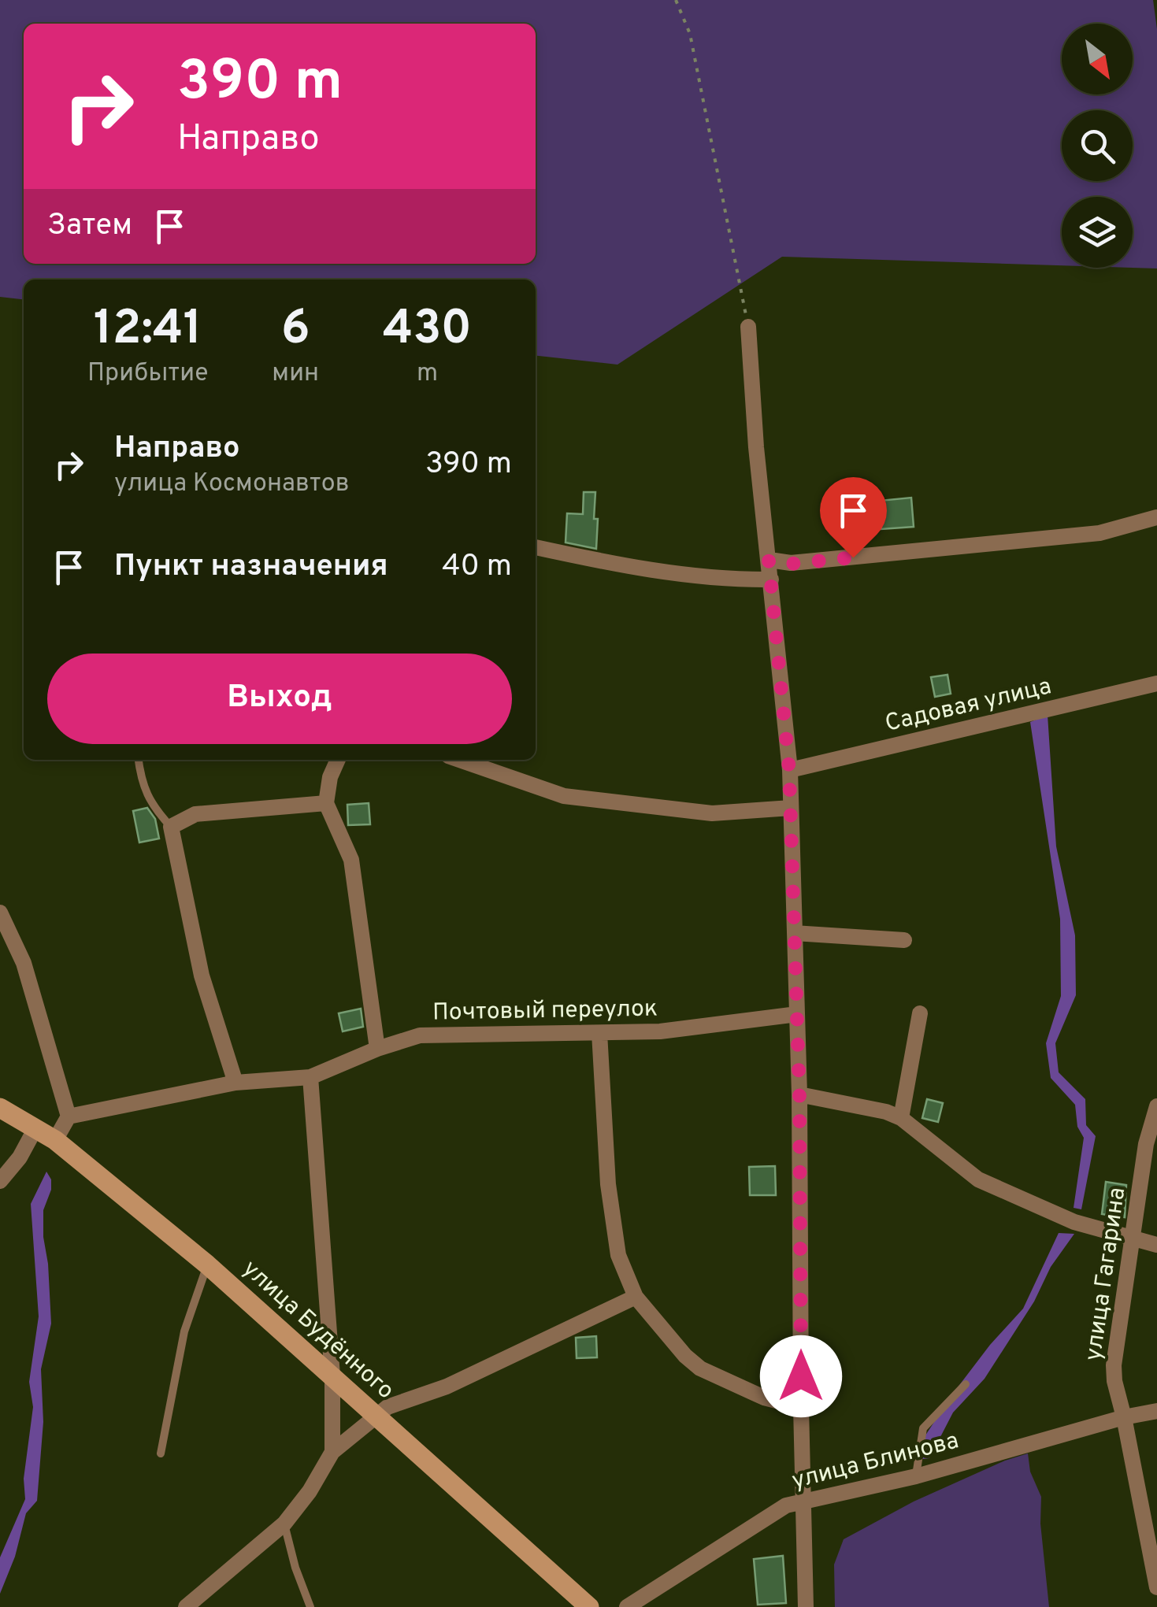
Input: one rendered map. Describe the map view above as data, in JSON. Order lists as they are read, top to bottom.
{
  "streets": {
    "main road": ["улица Будённого"],
    "street": [
      "Садовая улица",
      "Почтовый переулок",
      "улица Гагарина",
      "улица Блинова"
    ]
  },
  "crossings": [
    ["улица Гагарина", "улица Блинова"]
  ],
  "north": "bottom right",
  "page": {
    "turn": ["390 m", "Направо"],
    "then": "Затем",
    "eta": [
      "12:41",
      "Прибытие",
      "6",
      "мин",
      "430",
      "m"
    ],
    "list": [
      {
        "name": "Направо",
        "note": "улица Космонавтов",
        "value": "390 m"
      },
      {
        "name": "Пункт назначения",
        "value": "40 m"
      }
    ],
    "buttons": "Выход"
  }
}
